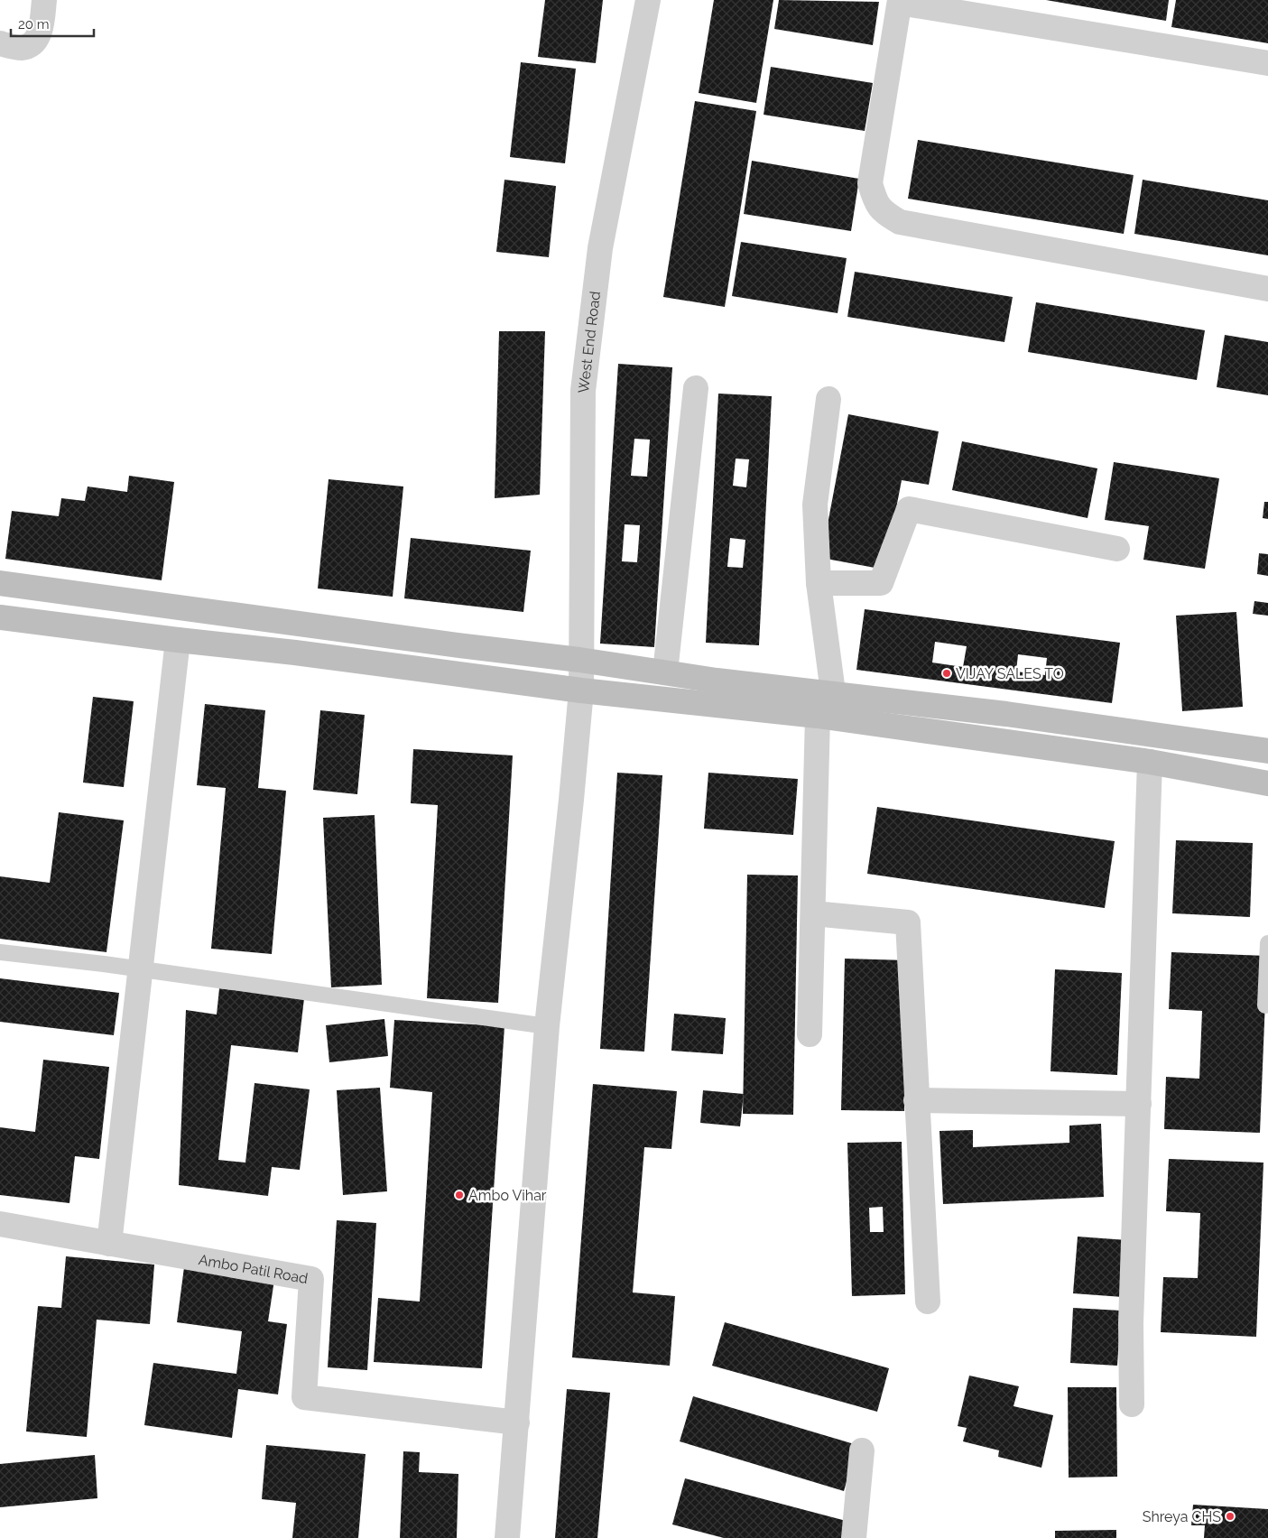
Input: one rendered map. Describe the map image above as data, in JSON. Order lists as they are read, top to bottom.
{
  "streets": {
    "street": ["West End Road", "Ambo Patil Road"]
  },
  "crossings": [
    ["West End Road", "Ambo Patil Road"]
  ],
  "places": ["VIJAY SALES TO", "Ambo Vihar", "Shreya CHS"],
  "scale_bar": "20 m"
}
